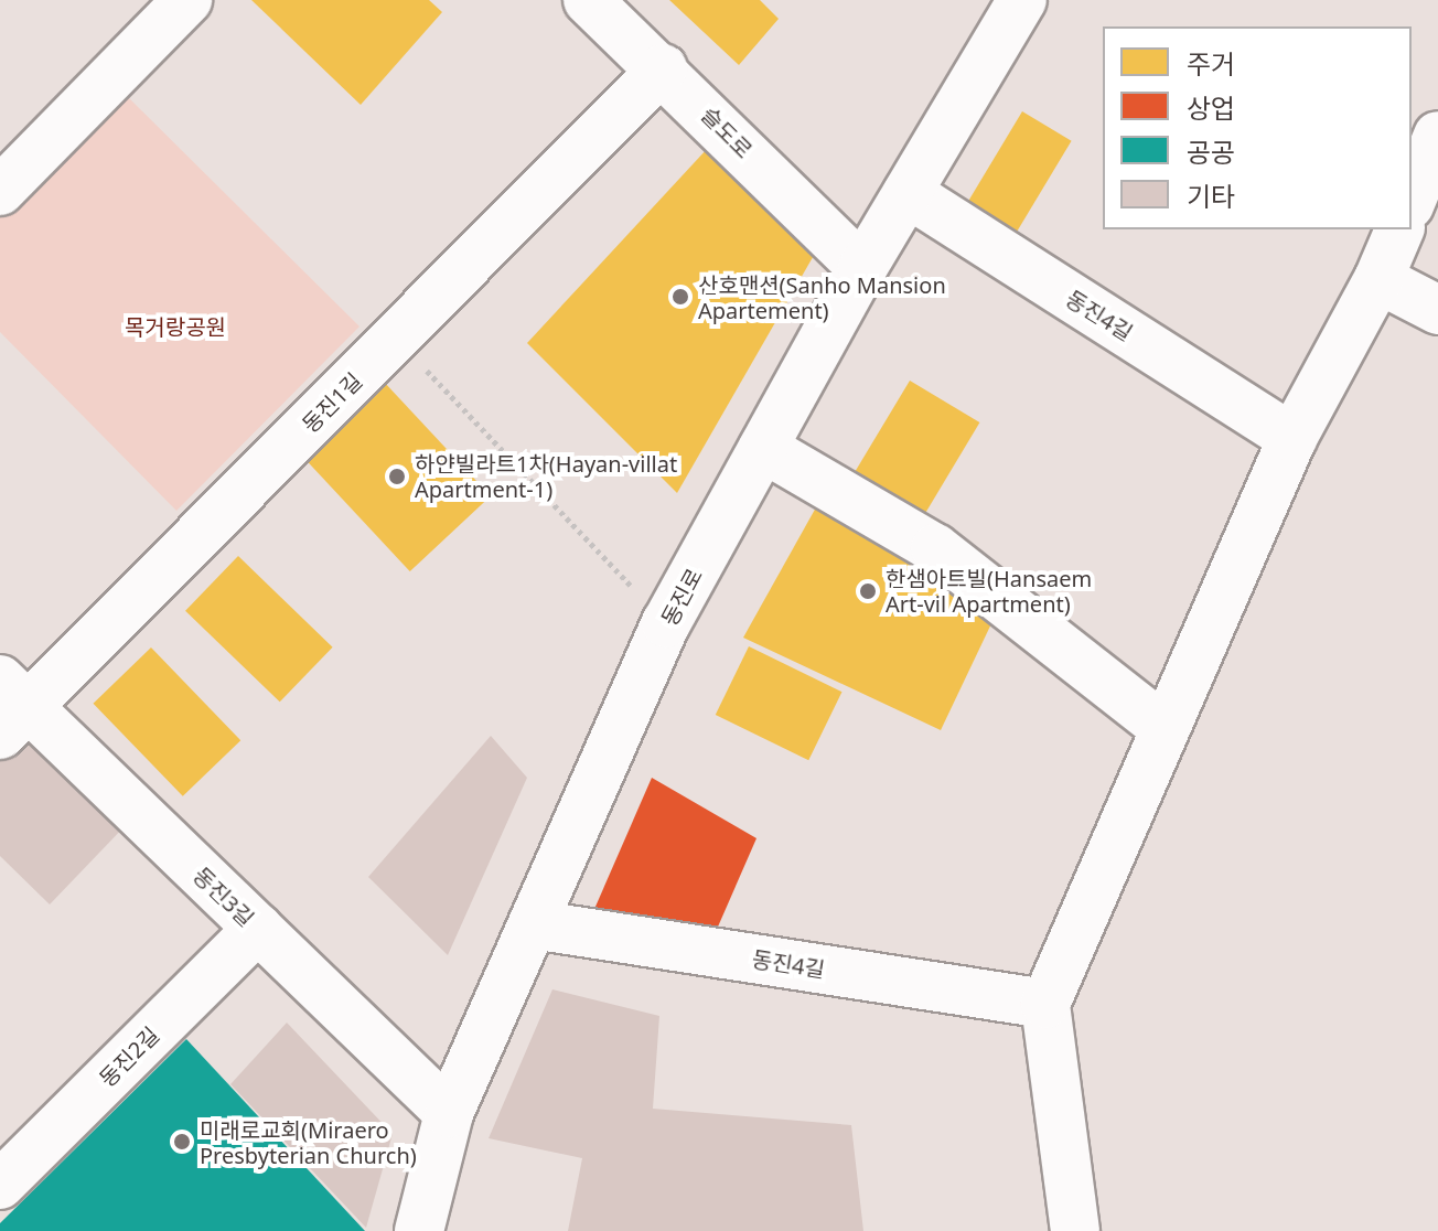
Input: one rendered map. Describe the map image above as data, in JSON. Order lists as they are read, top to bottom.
{
  "streets": {
    "street": [
      "슬도로",
      "동진4길",
      "동진1길",
      "동진로",
      "동진3길",
      "동진2길"
    ]
  },
  "crossings": [
    ["슬도로", "동진1길"],
    ["슬도로", "동진로"],
    ["동진4길", "동진로"],
    ["동진1길", "동진3길"],
    ["동진로", "동진3길"],
    ["동진3길", "동진2길"]
  ],
  "parks": ["목거랑공원"],
  "places": [
    "산호맨션(Sanho Mansion Apartement)",
    "하얀빌라트1차(Hayan-villat Apartment-1)",
    "한샘아트빌(Hansaem Art-vil Apartment)",
    "미래로교회(Miraero Presbyterian Church)"
  ],
  "legend": [
    "주거",
    "상업",
    "공공",
    "기타"
  ]
}
